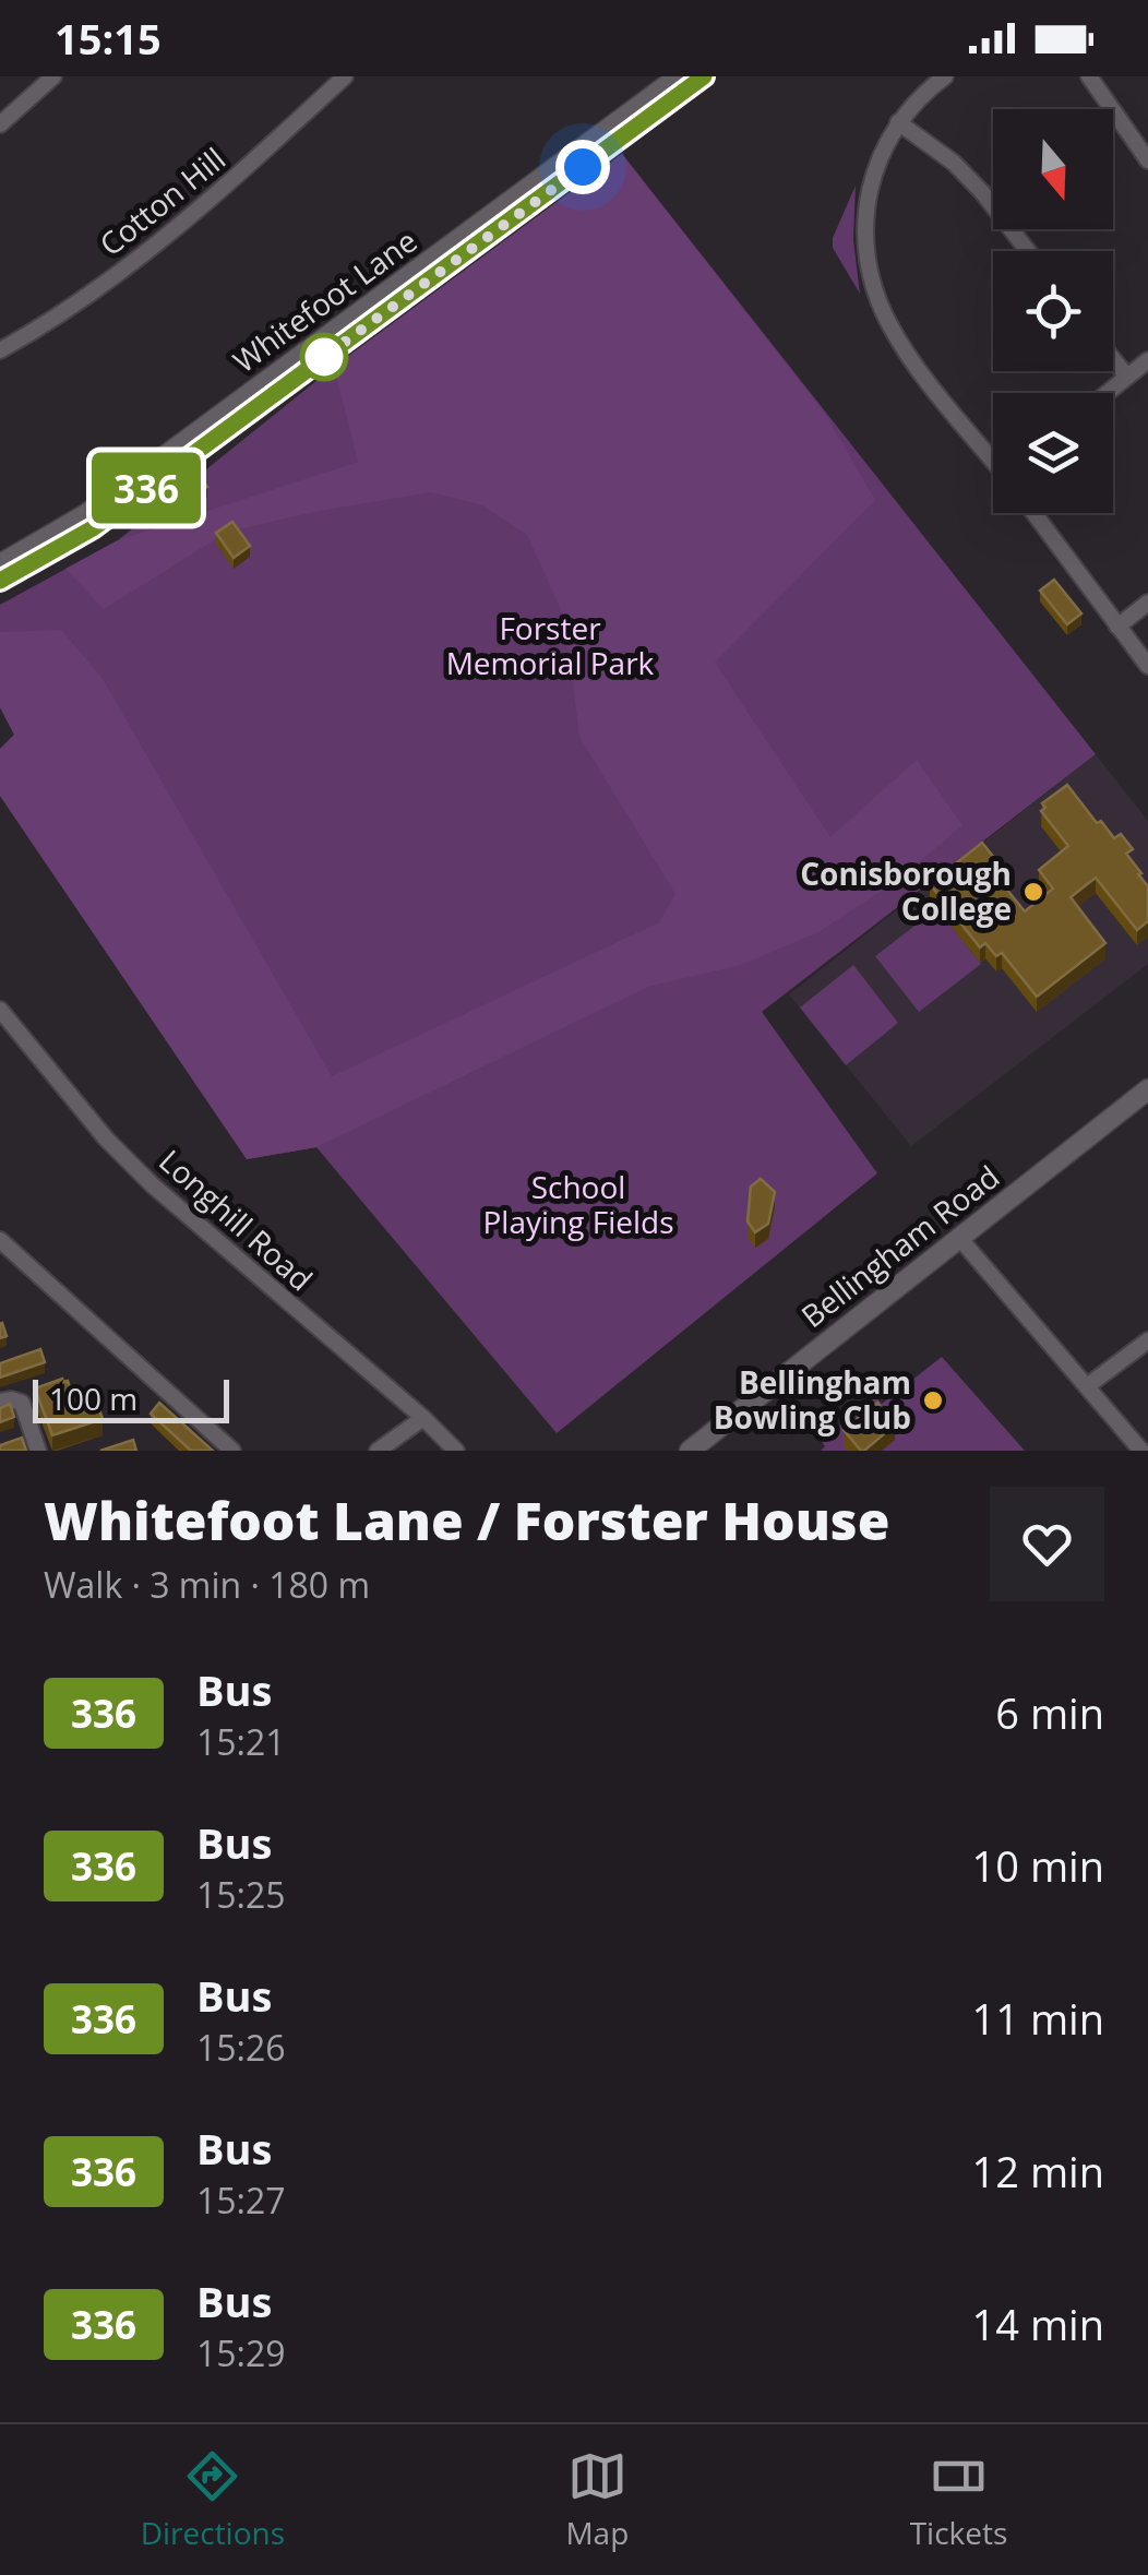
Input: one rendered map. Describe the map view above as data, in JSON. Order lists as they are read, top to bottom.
{
  "streets": {
    "street": [
      "Cotton Hill",
      "Whitefoot Lane",
      "Longhill Road",
      "Bellingham Road"
    ]
  },
  "parks": ["Forster Memorial Park", "School Playing Fields"],
  "places": ["Conisborough College", "Bellingham Bowling Club"],
  "lines": ["bus line 336"],
  "scale_bar": "100 m",
  "north": "bottom",
  "page": {
    "status": "15:15",
    "on_map": "336",
    "scale": "100 m",
    "heading": ["Whitefoot Lane / Forster House", "Walk · 3 min · 180 m"],
    "list": [
      {
        "mark": "336",
        "name": "Bus",
        "note": "15:21",
        "value": "6 min"
      },
      {
        "mark": "336",
        "name": "Bus",
        "note": "15:25",
        "value": "10 min"
      },
      {
        "mark": "336",
        "name": "Bus",
        "note": "15:26",
        "value": "11 min"
      },
      {
        "mark": "336",
        "name": "Bus",
        "note": "15:27",
        "value": "12 min"
      },
      {
        "mark": "336",
        "name": "Bus",
        "note": "15:29",
        "value": "14 min"
      }
    ],
    "tabs": ["Directions", "Map", "Tickets"]
  }
}
